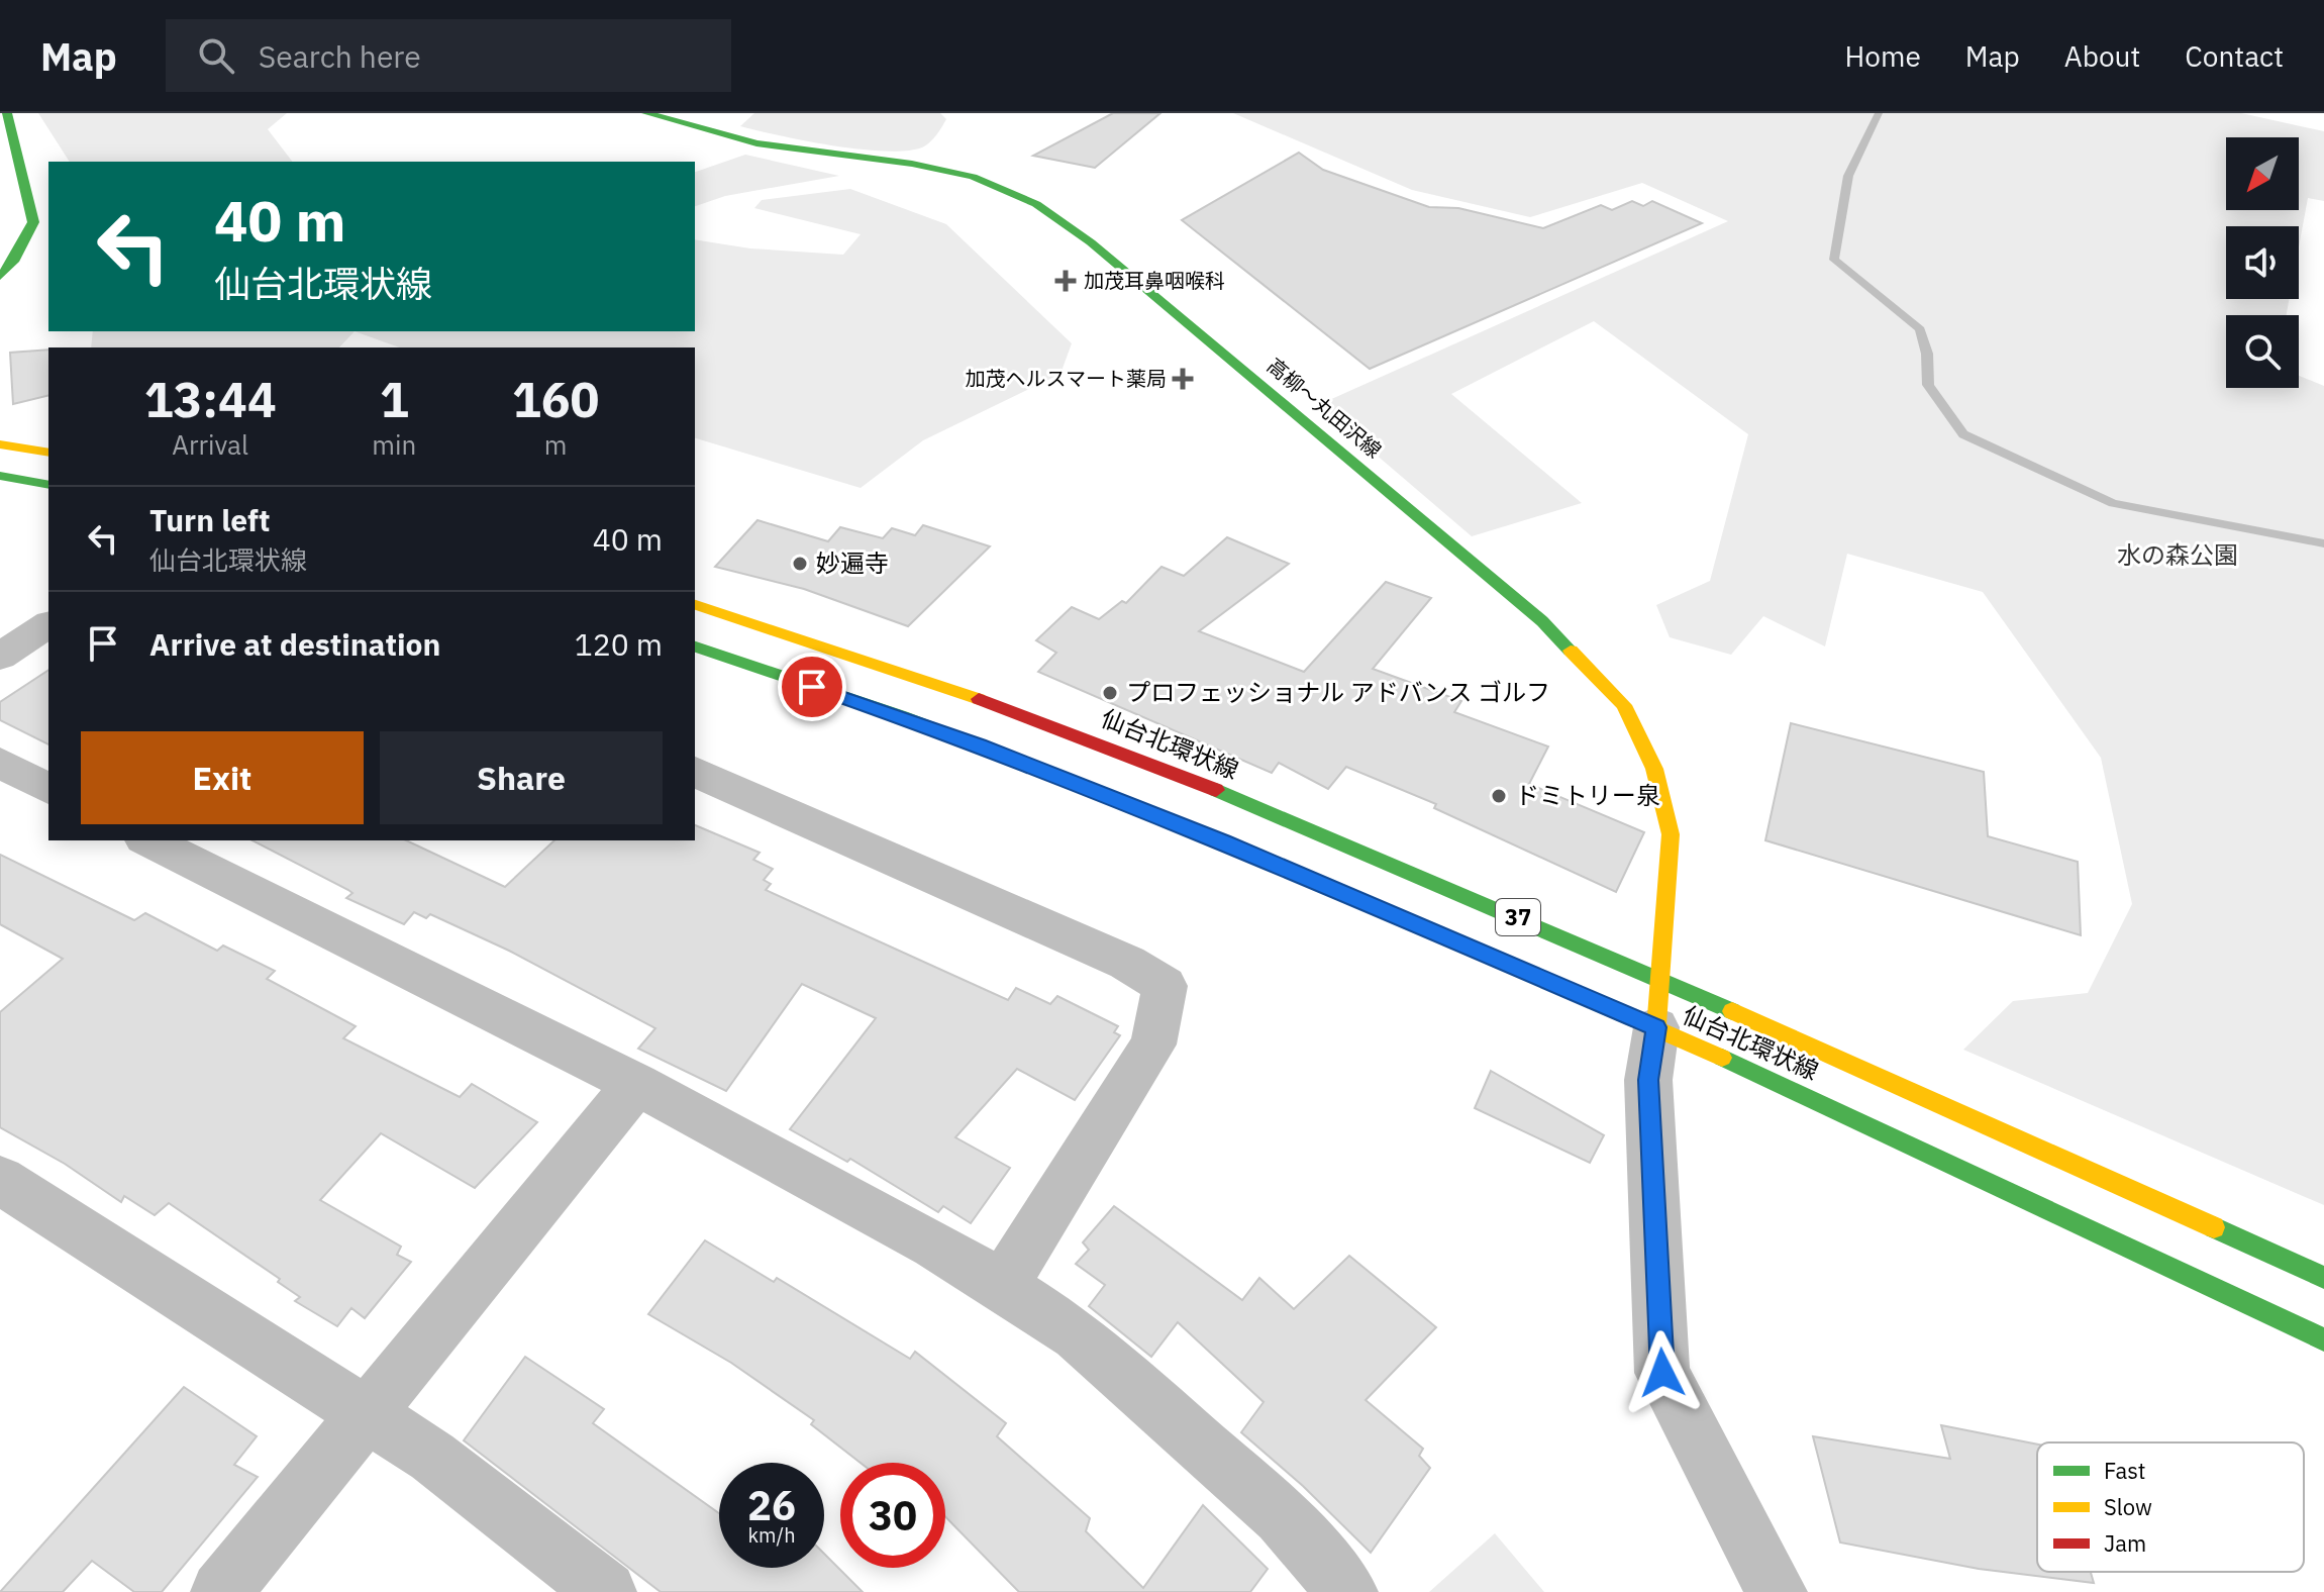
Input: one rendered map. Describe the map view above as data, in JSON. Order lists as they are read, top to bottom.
{
  "streets": {
    "main road": ["高柳～丸田沢線", "仙台北環状線", "37"]
  },
  "crossings": [
    ["高柳～丸田沢線", "仙台北環状線"]
  ],
  "parks": ["水の森公園"],
  "places": {
    "health": ["加茂耳鼻咽喉科", "加茂ヘルスマート薬局"],
    "other": ["妙遍寺", "プロフェッショナル アドバンス ゴルフ", "ドミトリー泉"]
  },
  "legend": ["Fast", "Slow", "Jam"],
  "north": "bottom left",
  "page": {
    "header": "Map",
    "search": "Search here",
    "nav": [
      "Home",
      "Map",
      "About",
      "Contact"
    ],
    "turn": ["40 m", "仙台北環状線"],
    "eta": [
      "13:44",
      "Arrival",
      "1",
      "min",
      "160",
      "m"
    ],
    "list": [
      {
        "name": "Turn left",
        "note": "仙台北環状線",
        "value": "40 m"
      },
      {
        "name": "Arrive at destination",
        "value": "120 m"
      }
    ],
    "buttons": ["Exit", "Share"],
    "speed": "26 km/h",
    "limit": "30"
  }
}
